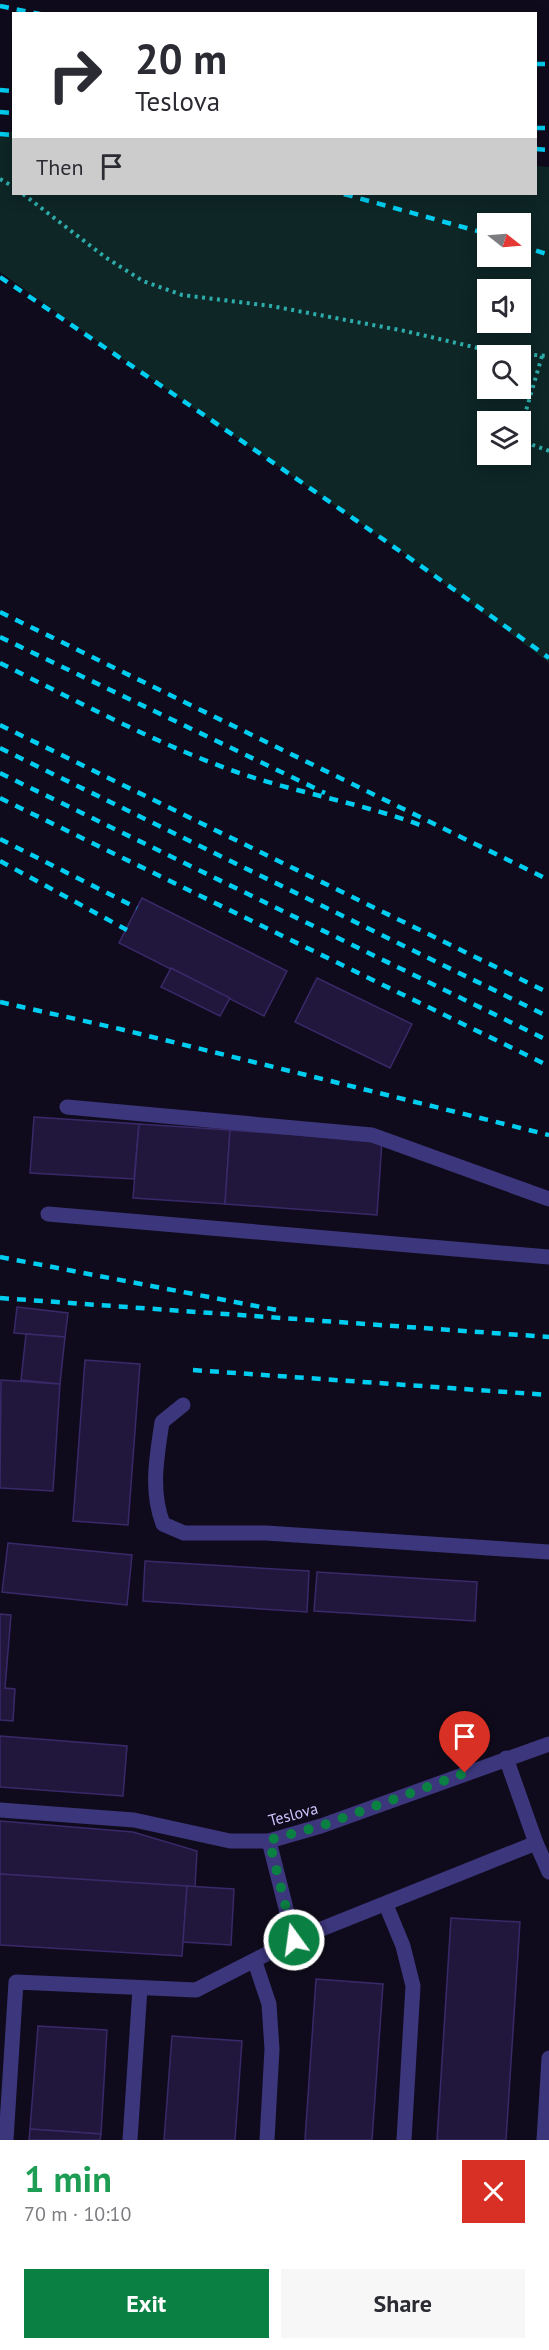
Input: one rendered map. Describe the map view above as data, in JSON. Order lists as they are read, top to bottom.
{
  "streets": {
    "lane": ["Teslova"]
  },
  "north": "right",
  "page": {
    "turn": ["20 m", "Teslova"],
    "then": "Then",
    "heading": ["1 min", "70 m · 10:10"],
    "buttons": ["Exit", "Share"]
  }
}
